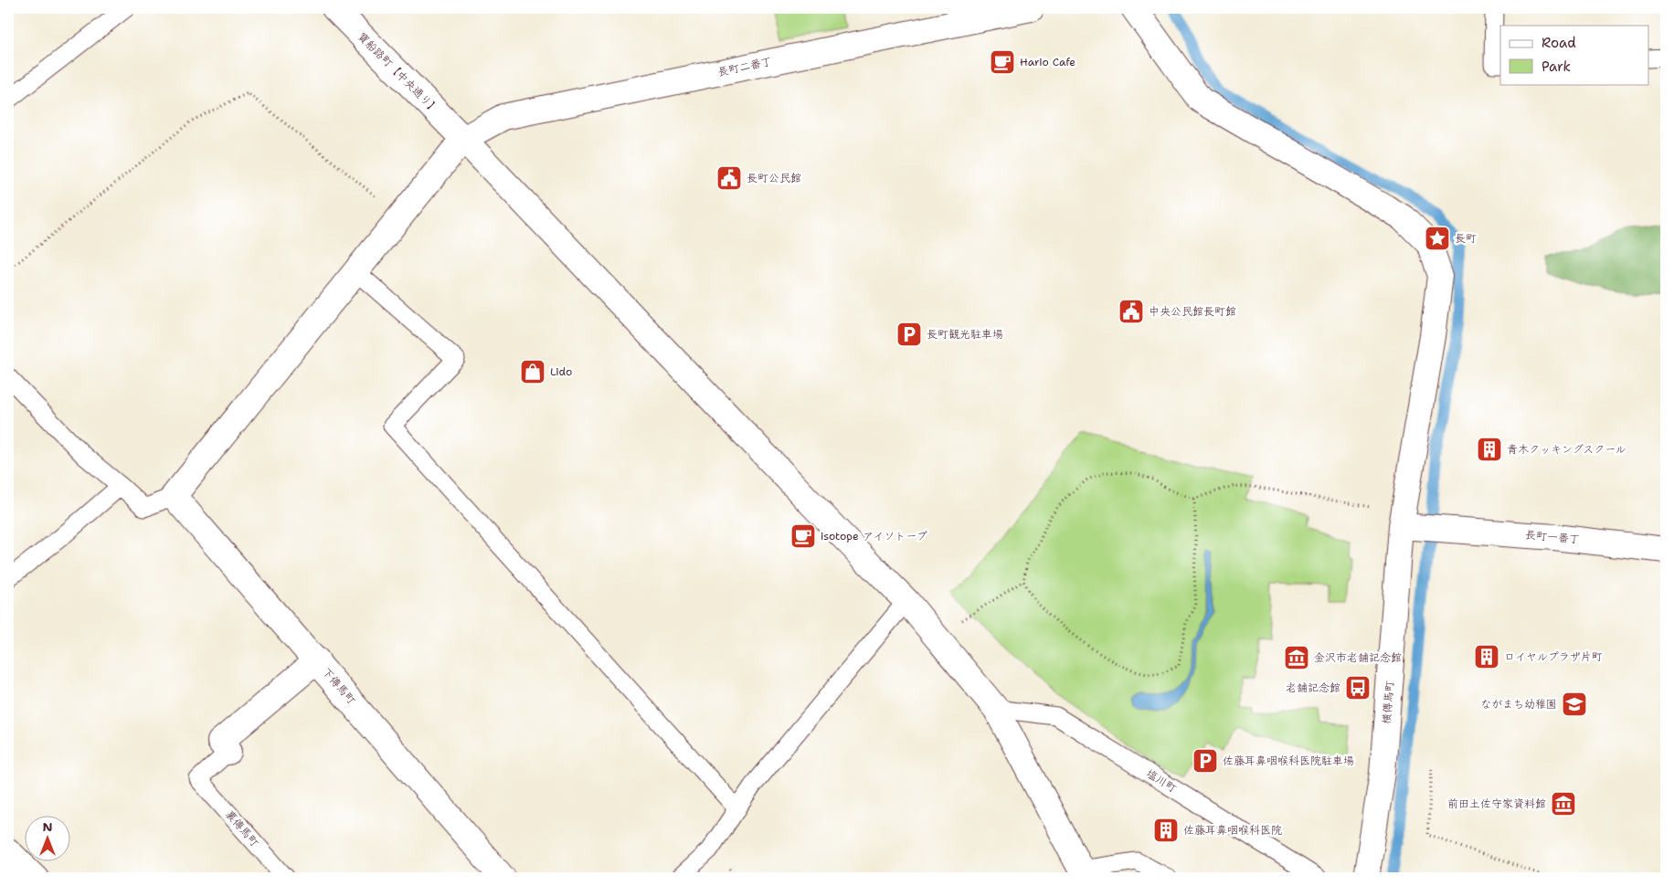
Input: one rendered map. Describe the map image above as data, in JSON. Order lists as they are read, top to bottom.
{
  "streets": {
    "street": [
      "長町二番丁",
      "寶船路町【中央通り】",
      "長町一番丁",
      "下傳馬町",
      "横傳馬町"
    ],
    "lane": ["塩川町", "裏傳馬町"]
  },
  "crossings": [
    ["長町二番丁", "寶船路町【中央通り】"],
    ["寶船路町【中央通り】", "塩川町"],
    ["長町一番丁", "横傳馬町"]
  ],
  "places": {
    "cafe": ["Hario Cafe", "isotope アイソトープ"],
    "public building": ["長町公民館", "中央公民館長町館"],
    "place": ["長町"],
    "parking": ["長町観光駐車場", "佐藤耳鼻咽喉科医院駐車場"],
    "shop": ["Lido"],
    "building": ["青木クッキングスクール", "ロイヤルプラザ片町", "佐藤耳鼻咽喉科医院"],
    "museum": ["金沢市老舗記念館", "前田土佐守家資料館"],
    "bus stop": ["老舗記念館"],
    "school or university": ["ながまち幼稚園"]
  },
  "legend": ["Road", "Park"],
  "north": "top"
}
